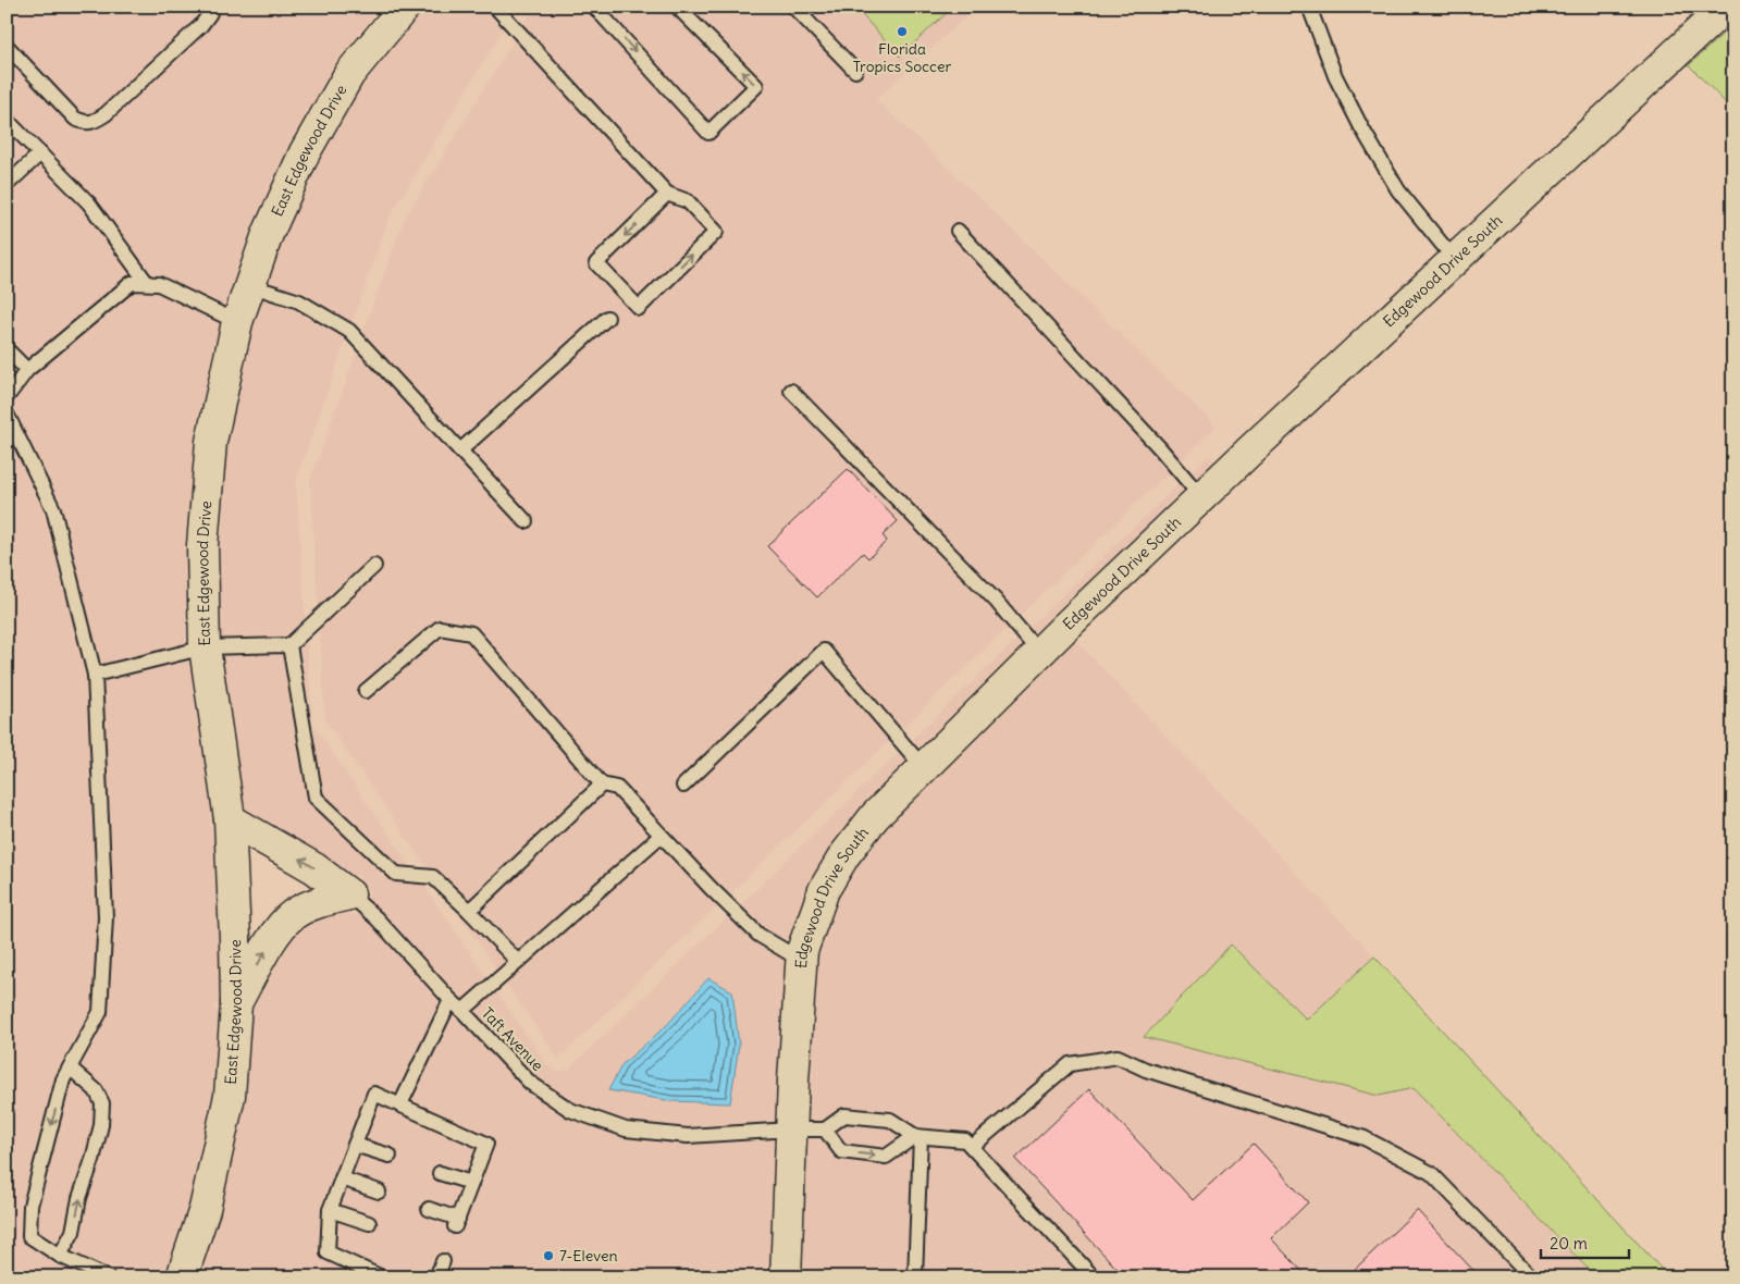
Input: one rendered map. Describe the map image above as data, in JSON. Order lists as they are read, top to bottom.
{
  "streets": {
    "street": ["East Edgewood Drive", "Edgewood Drive South"],
    "lane": ["Taft Avenue"]
  },
  "crossings": [
    ["Edgewood Drive South", "Taft Avenue"]
  ],
  "places": ["Florida Tropics Soccer", "7-Eleven"],
  "scale_bar": "20 m"
}
